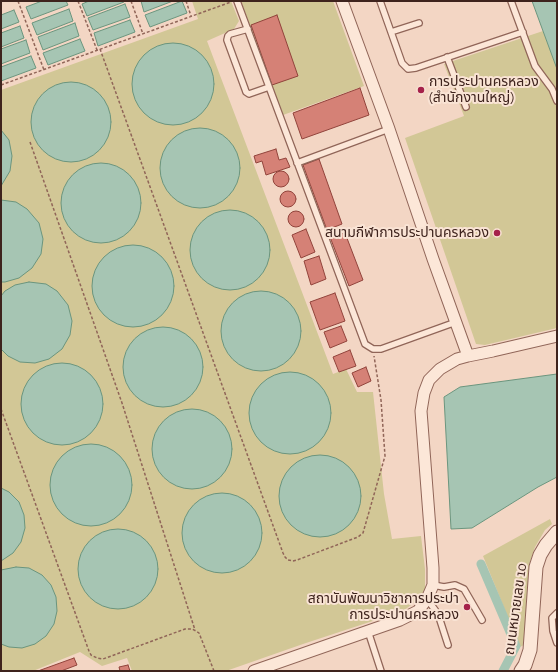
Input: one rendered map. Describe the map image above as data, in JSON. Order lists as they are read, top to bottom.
{
  "streets": {
    "street": ["ถนนหมายเลข 10"]
  },
  "places": ["การประปานครหลวง (สำนักงานใหญ่)", "สนามกีฬาการประปานครหลวง", "สถาบันพัฒนาวิชาการประปา การประปานครหลวง"]
}
